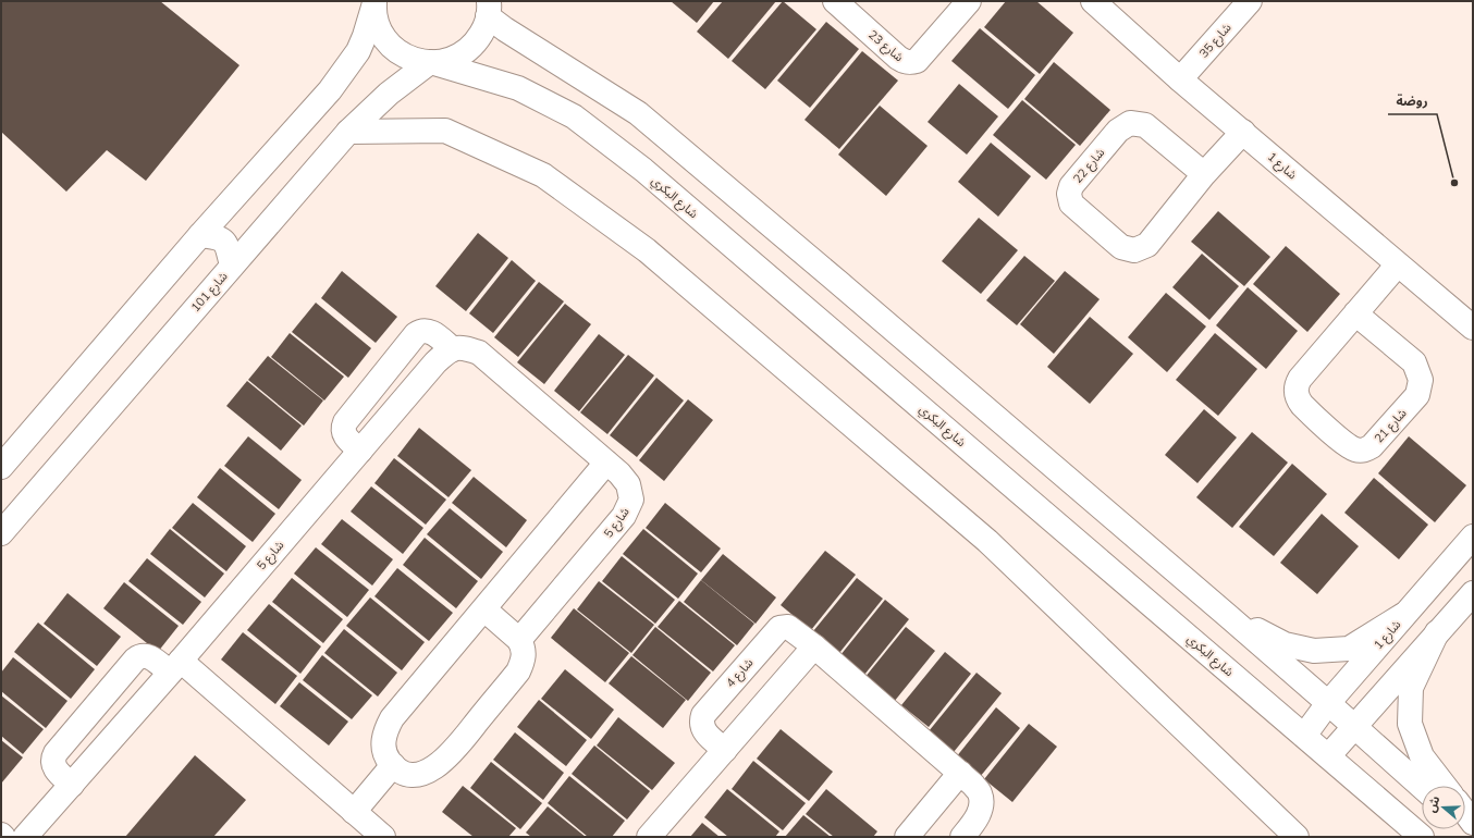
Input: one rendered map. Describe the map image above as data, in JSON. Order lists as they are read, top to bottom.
{
  "streets": {
    "street": [
      "شارع 35",
      "شارع 23",
      "شارع 22",
      "شارع 1",
      "شارع البكري",
      "شارع 101",
      "شارع 21",
      "شارع 5",
      "شارع 4"
    ]
  },
  "crossings": [
    ["شارع 35", "شارع 1"],
    ["شارع 22", "شارع 1"],
    ["شارع 1", "شارع البكري"],
    ["شارع 1", "شارع 21"],
    ["شارع البكري", "شارع 101"]
  ],
  "places": ["روضة"],
  "north": "left"
}
